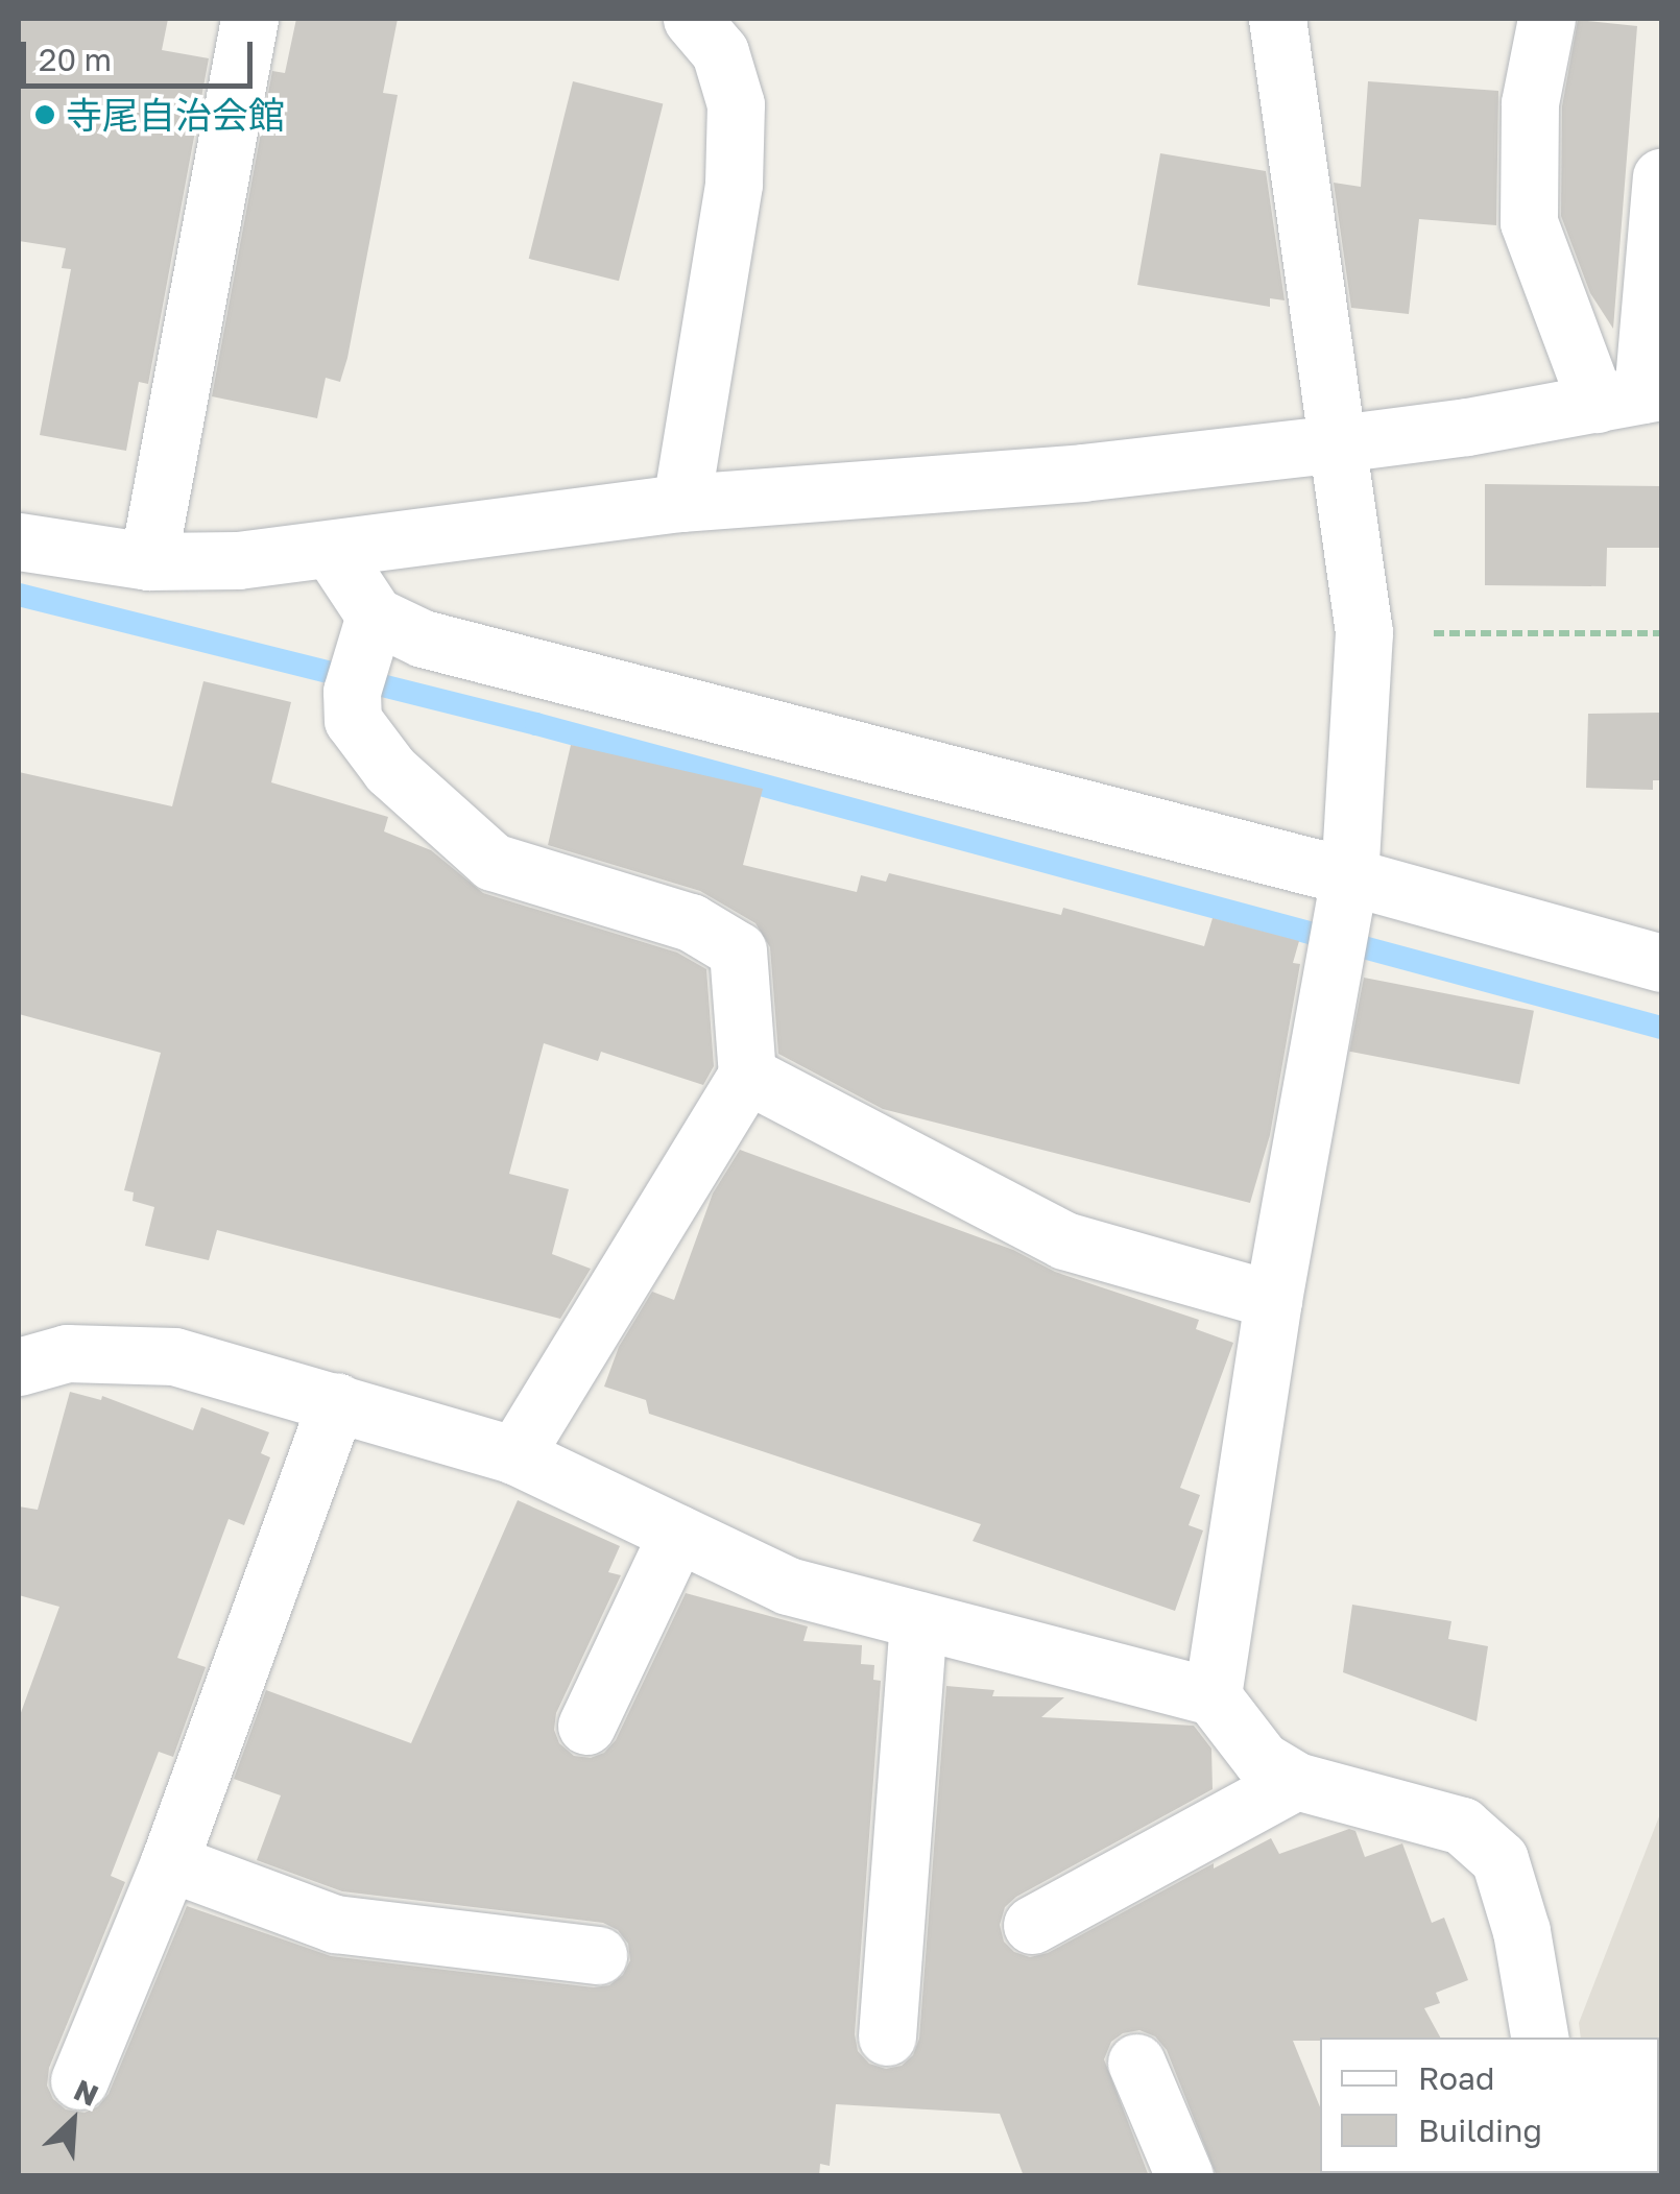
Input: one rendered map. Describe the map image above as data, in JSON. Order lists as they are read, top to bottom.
{
  "places": ["寺尾自治会館"],
  "legend": ["Road", "Building"],
  "scale_bar": "20 m",
  "north": "top right"
}
